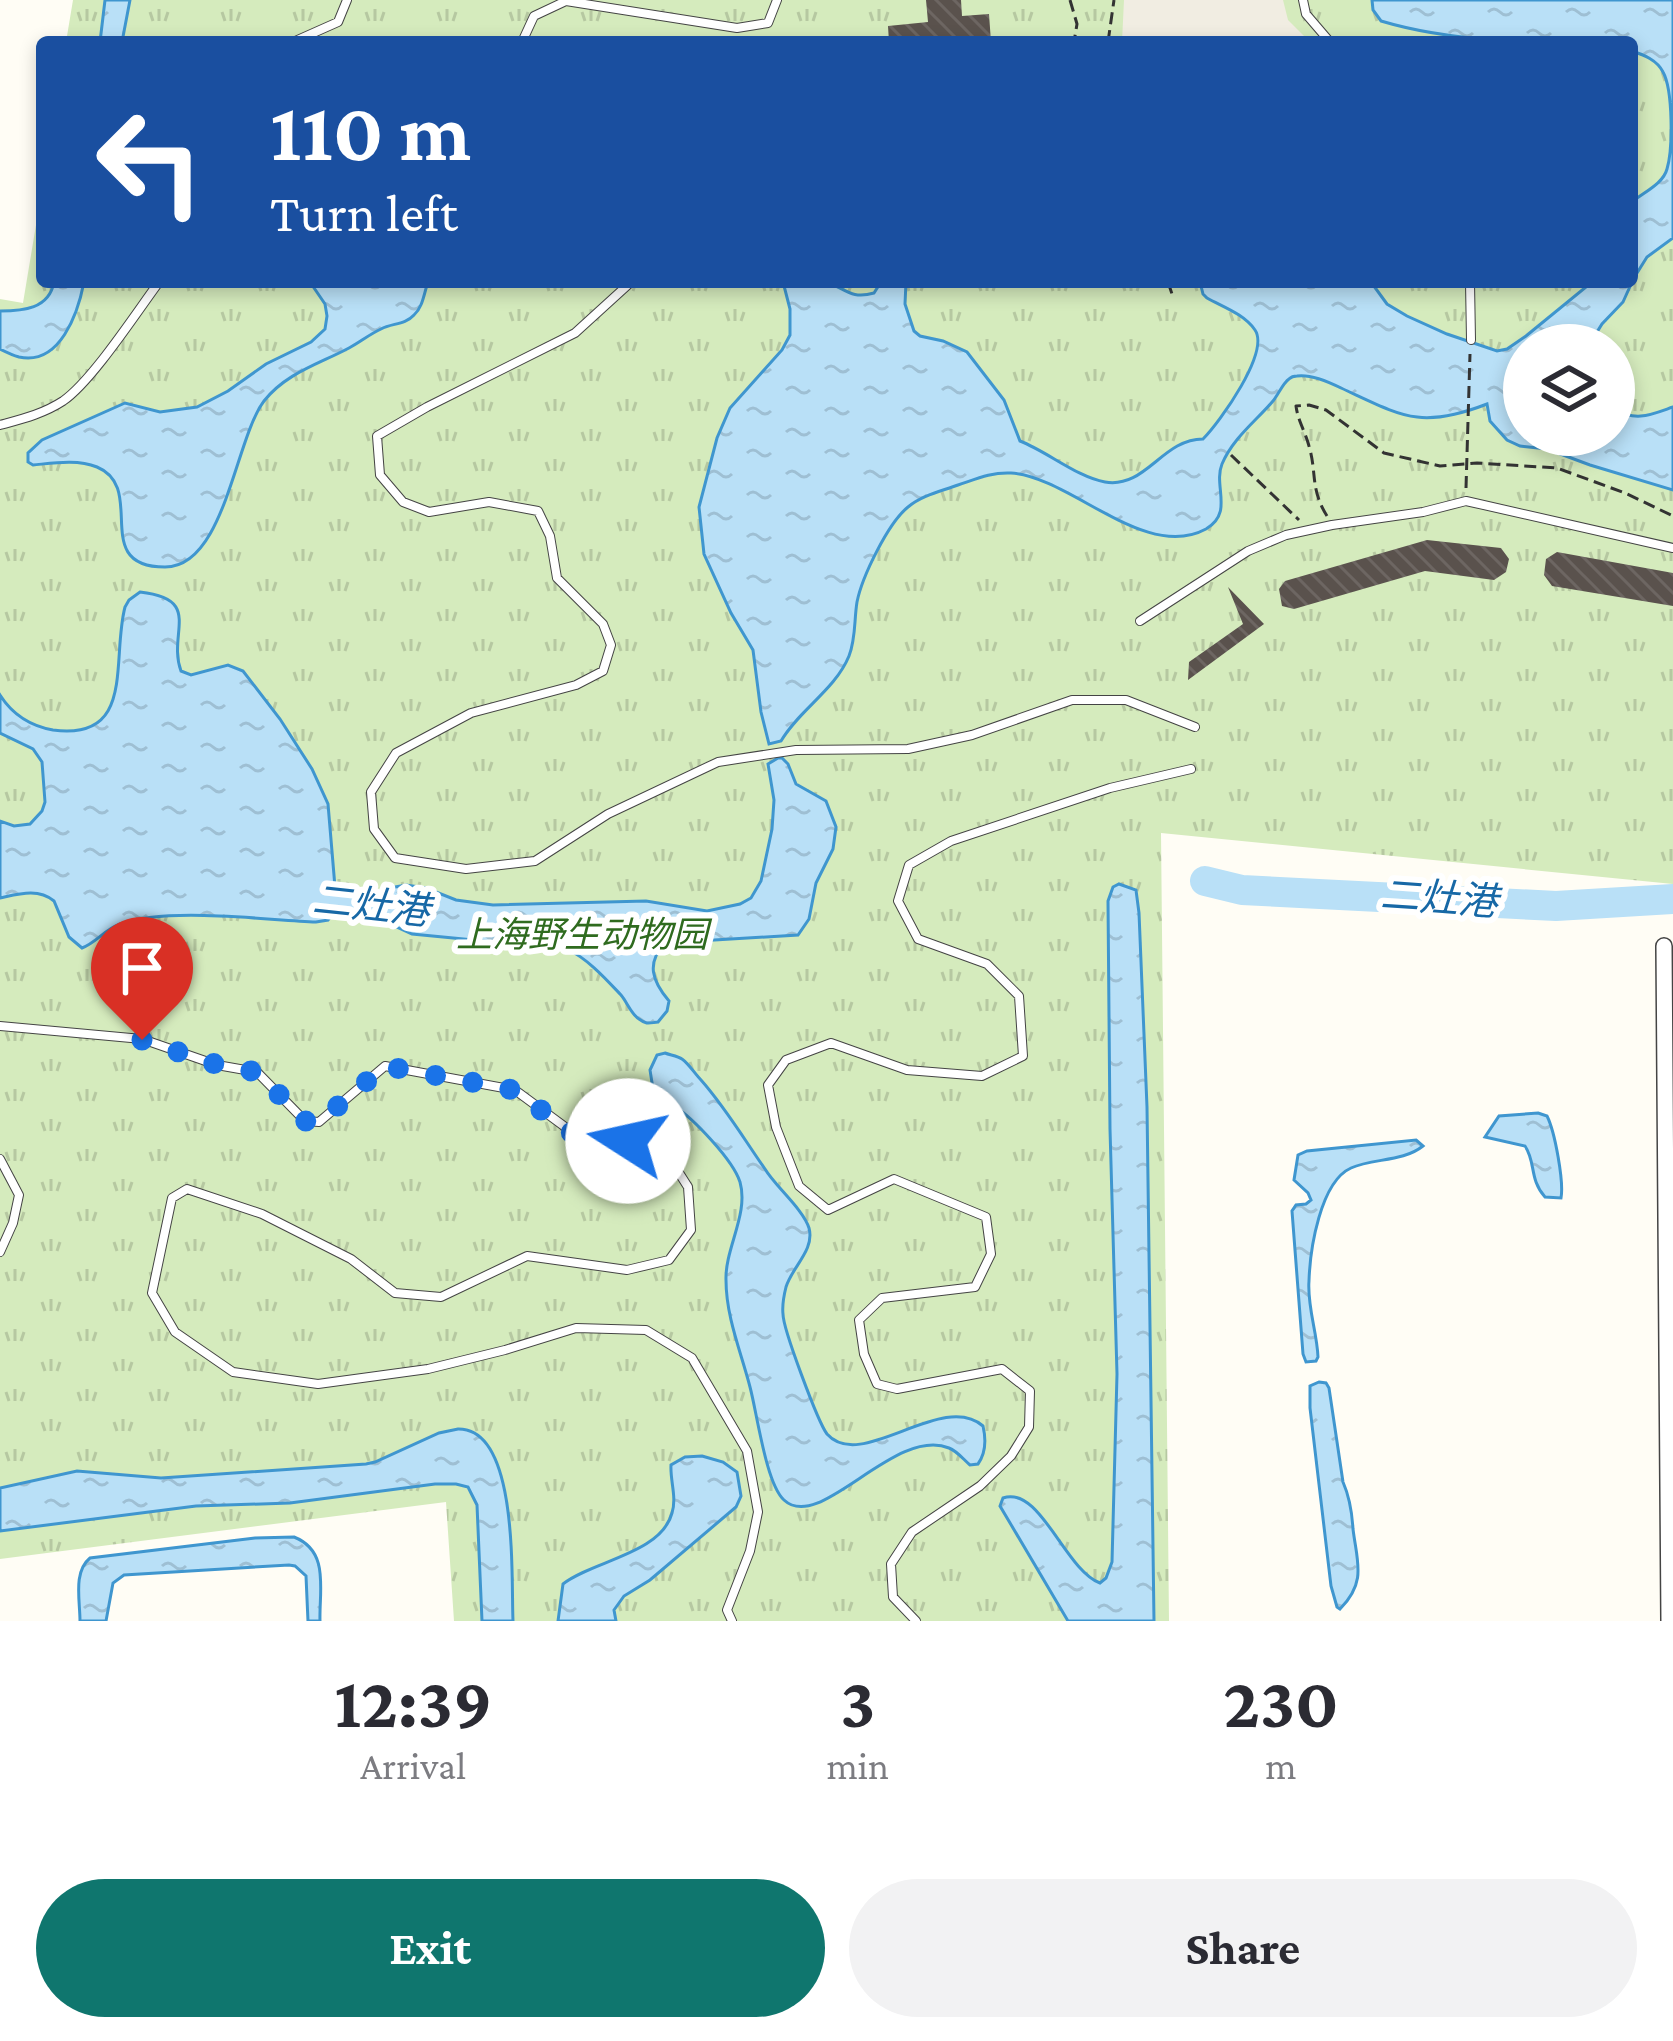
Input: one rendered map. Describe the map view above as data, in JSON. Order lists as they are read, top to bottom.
{
  "water": ["二灶港"],
  "parks": ["上海野生动物园"],
  "page": {
    "turn": ["110 m", "Turn left"],
    "eta": [
      "12:39",
      "Arrival",
      "3",
      "min",
      "230",
      "m"
    ],
    "buttons": ["Exit", "Share"]
  }
}
